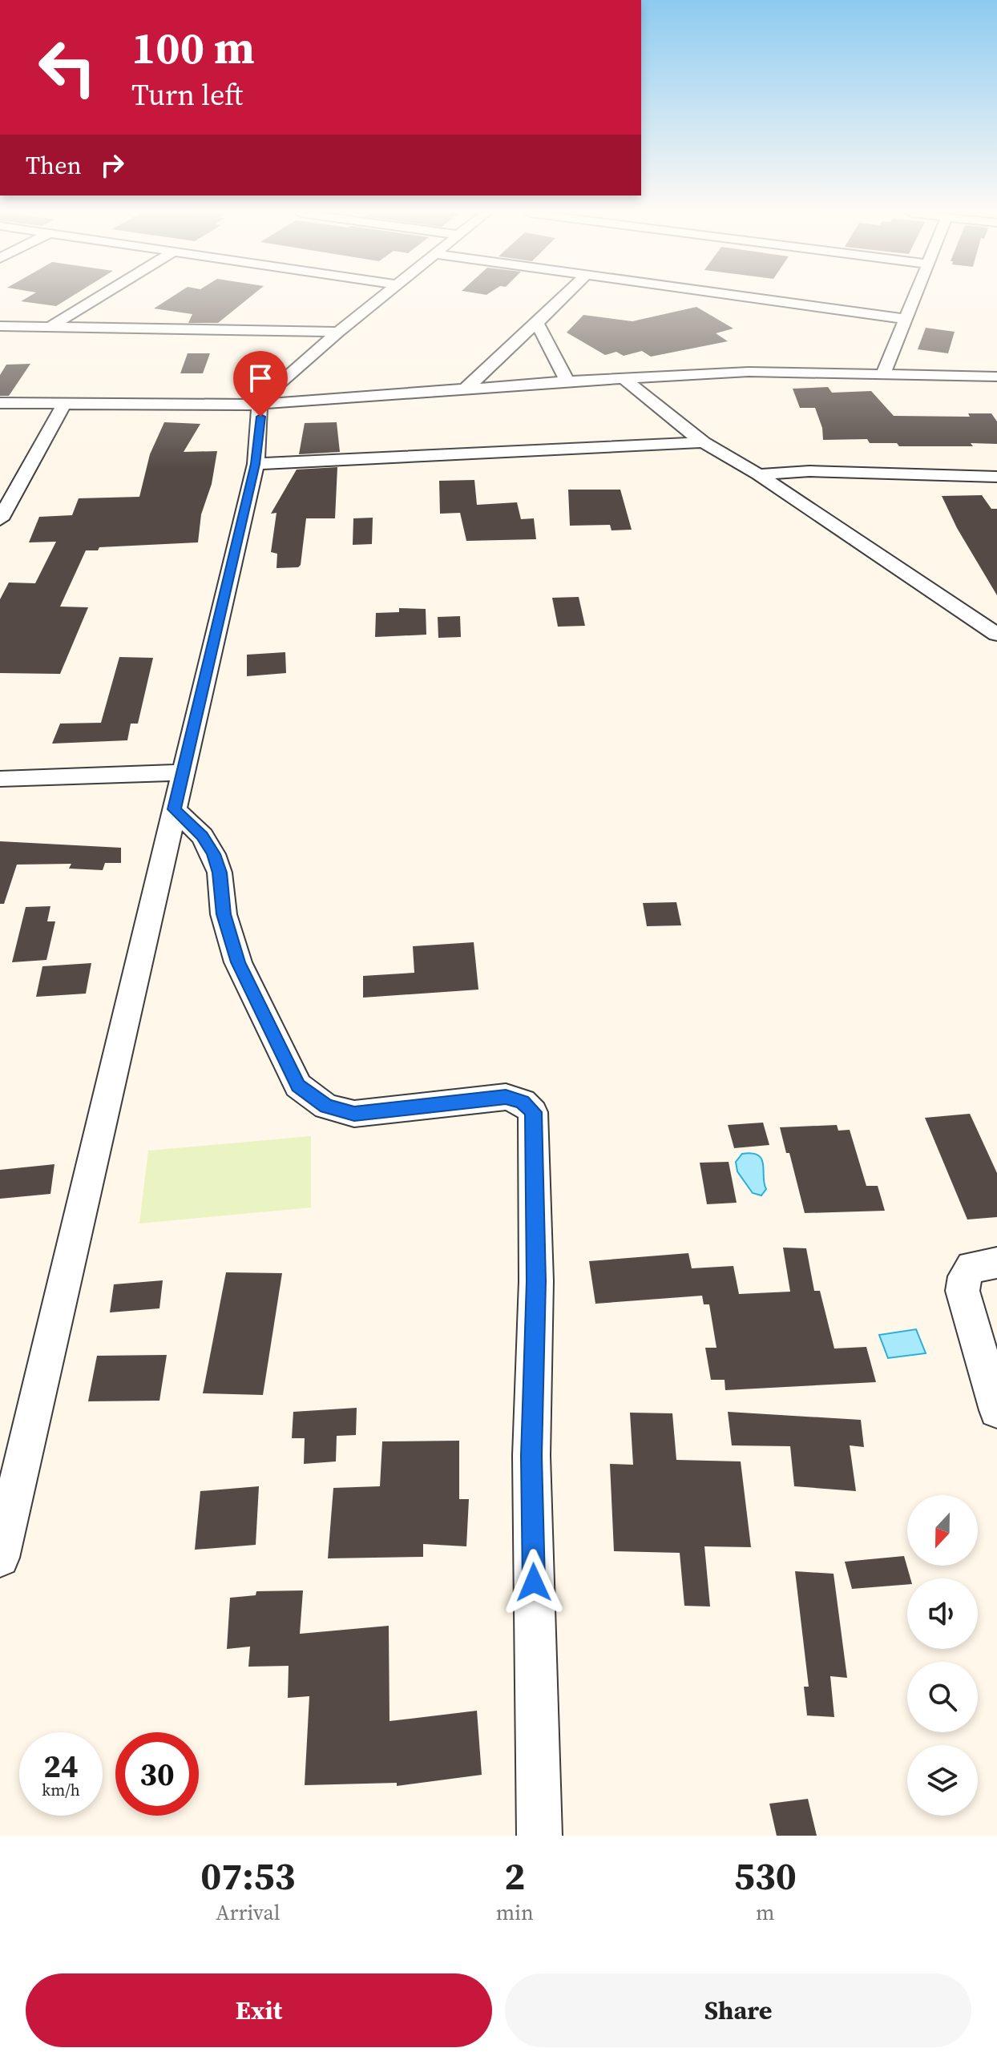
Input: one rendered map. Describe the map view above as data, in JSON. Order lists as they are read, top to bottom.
{
  "north": "bottom",
  "page": {
    "turn": ["100 m", "Turn left"],
    "then": "Then",
    "speed": "24 km/h",
    "limit": "30",
    "eta": [
      "07:53",
      "Arrival",
      "2",
      "min",
      "530",
      "m"
    ],
    "buttons": ["Exit", "Share"]
  }
}
